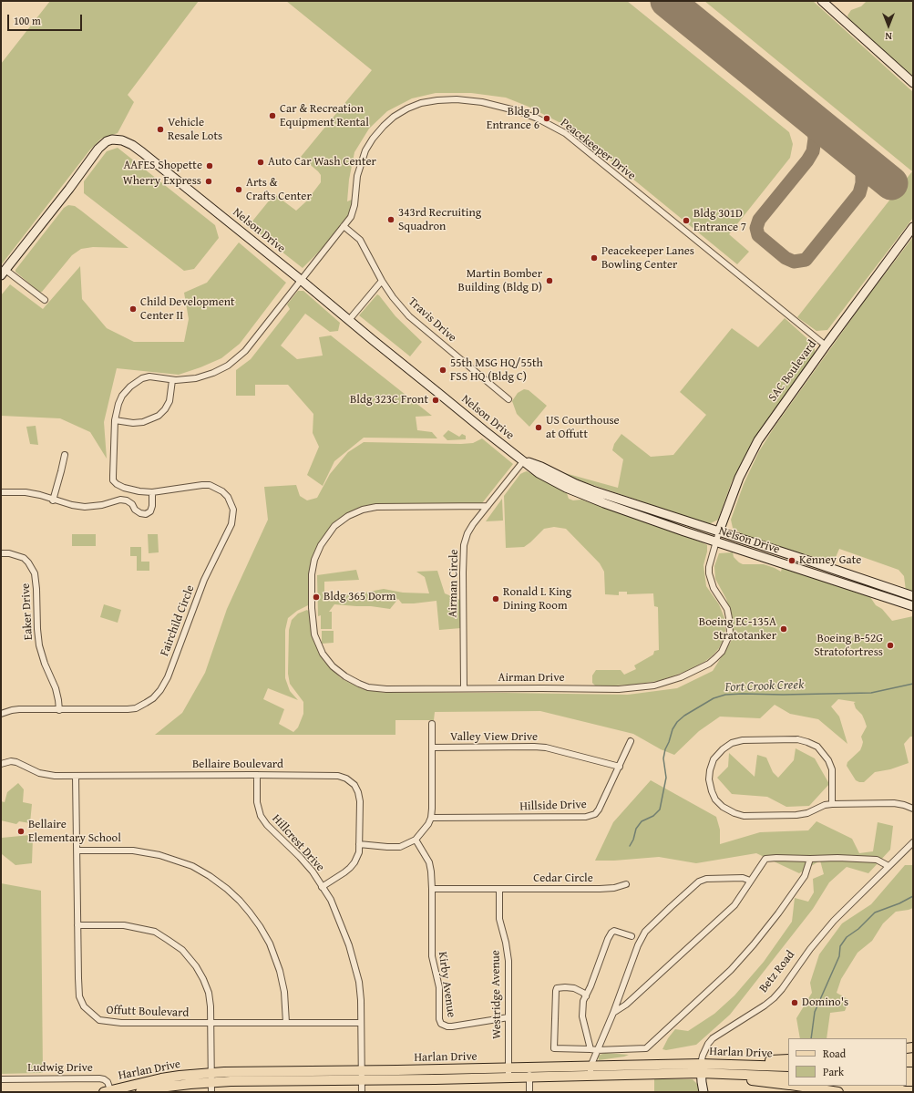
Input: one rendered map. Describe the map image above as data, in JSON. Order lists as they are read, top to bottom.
{
  "streets": {
    "main road": ["Harlan Drive"],
    "street": [
      "Peacekeeper Drive",
      "Nelson Drive",
      "Travis Drive",
      "SAC Boulevard",
      "Airman Circle",
      "Eaker Drive",
      "Fairchild Circle",
      "Airman Drive",
      "Valley View Drive",
      "Bellaire Boulevard",
      "Hillside Drive",
      "Hillcrest Drive",
      "Cedar Circle",
      "Betz Road",
      "Kirby Avenue",
      "Westridge Avenue",
      "Offutt Boulevard",
      "Ludwig Drive"
    ]
  },
  "crossings": [
    ["Peacekeeper Drive", "Nelson Drive"],
    ["Peacekeeper Drive", "Travis Drive"],
    ["Peacekeeper Drive", "SAC Boulevard"],
    ["Nelson Drive", "SAC Boulevard"],
    ["Nelson Drive", "Airman Drive"],
    ["SAC Boulevard", "Airman Drive"],
    ["Airman Circle", "Airman Drive"],
    ["Eaker Drive", "Fairchild Circle"],
    ["Valley View Drive", "Hillside Drive"],
    ["Bellaire Boulevard", "Hillcrest Drive"],
    ["Bellaire Boulevard", "Offutt Boulevard"],
    ["Hillcrest Drive", "Offutt Boulevard"],
    ["Hillcrest Drive", "Harlan Drive"],
    ["Cedar Circle", "Kirby Avenue"],
    ["Cedar Circle", "Westridge Avenue"],
    ["Betz Road", "Harlan Drive"],
    ["Kirby Avenue", "Westridge Avenue"],
    ["Westridge Avenue", "Harlan Drive"],
    ["Harlan Drive", "Ludwig Drive"]
  ],
  "water": ["Fort Crook Creek"],
  "places": [
    "Car & Recreation Equipment Rental",
    "Bldg D Entrance 6",
    "Vehicle Resale Lots",
    "Auto Car Wash Center",
    "AAFES Shopette",
    "Wherry Express",
    "Arts & Crafts Center",
    "343rd Recruiting Squadron",
    "Bldg 301D Entrance 7",
    "Peacekeeper Lanes Bowling Center",
    "Martin Bomber Building (Bldg D)",
    "Child Development Center II",
    "55th MSG HQ/55th FSS HQ (Bldg C)",
    "Bldg 323C Front",
    "US Courthouse at Offutt",
    "Kenney Gate",
    "Bldg 365 Dorm",
    "Ronald L King Dining Room",
    "Boeing EC-135A Stratotanker",
    "Boeing B-52G Stratofortress",
    "Bellaire Elementary School",
    "Domino's"
  ],
  "legend": ["Road", "Park"],
  "scale_bar": "100 m",
  "north": "bottom"
}
